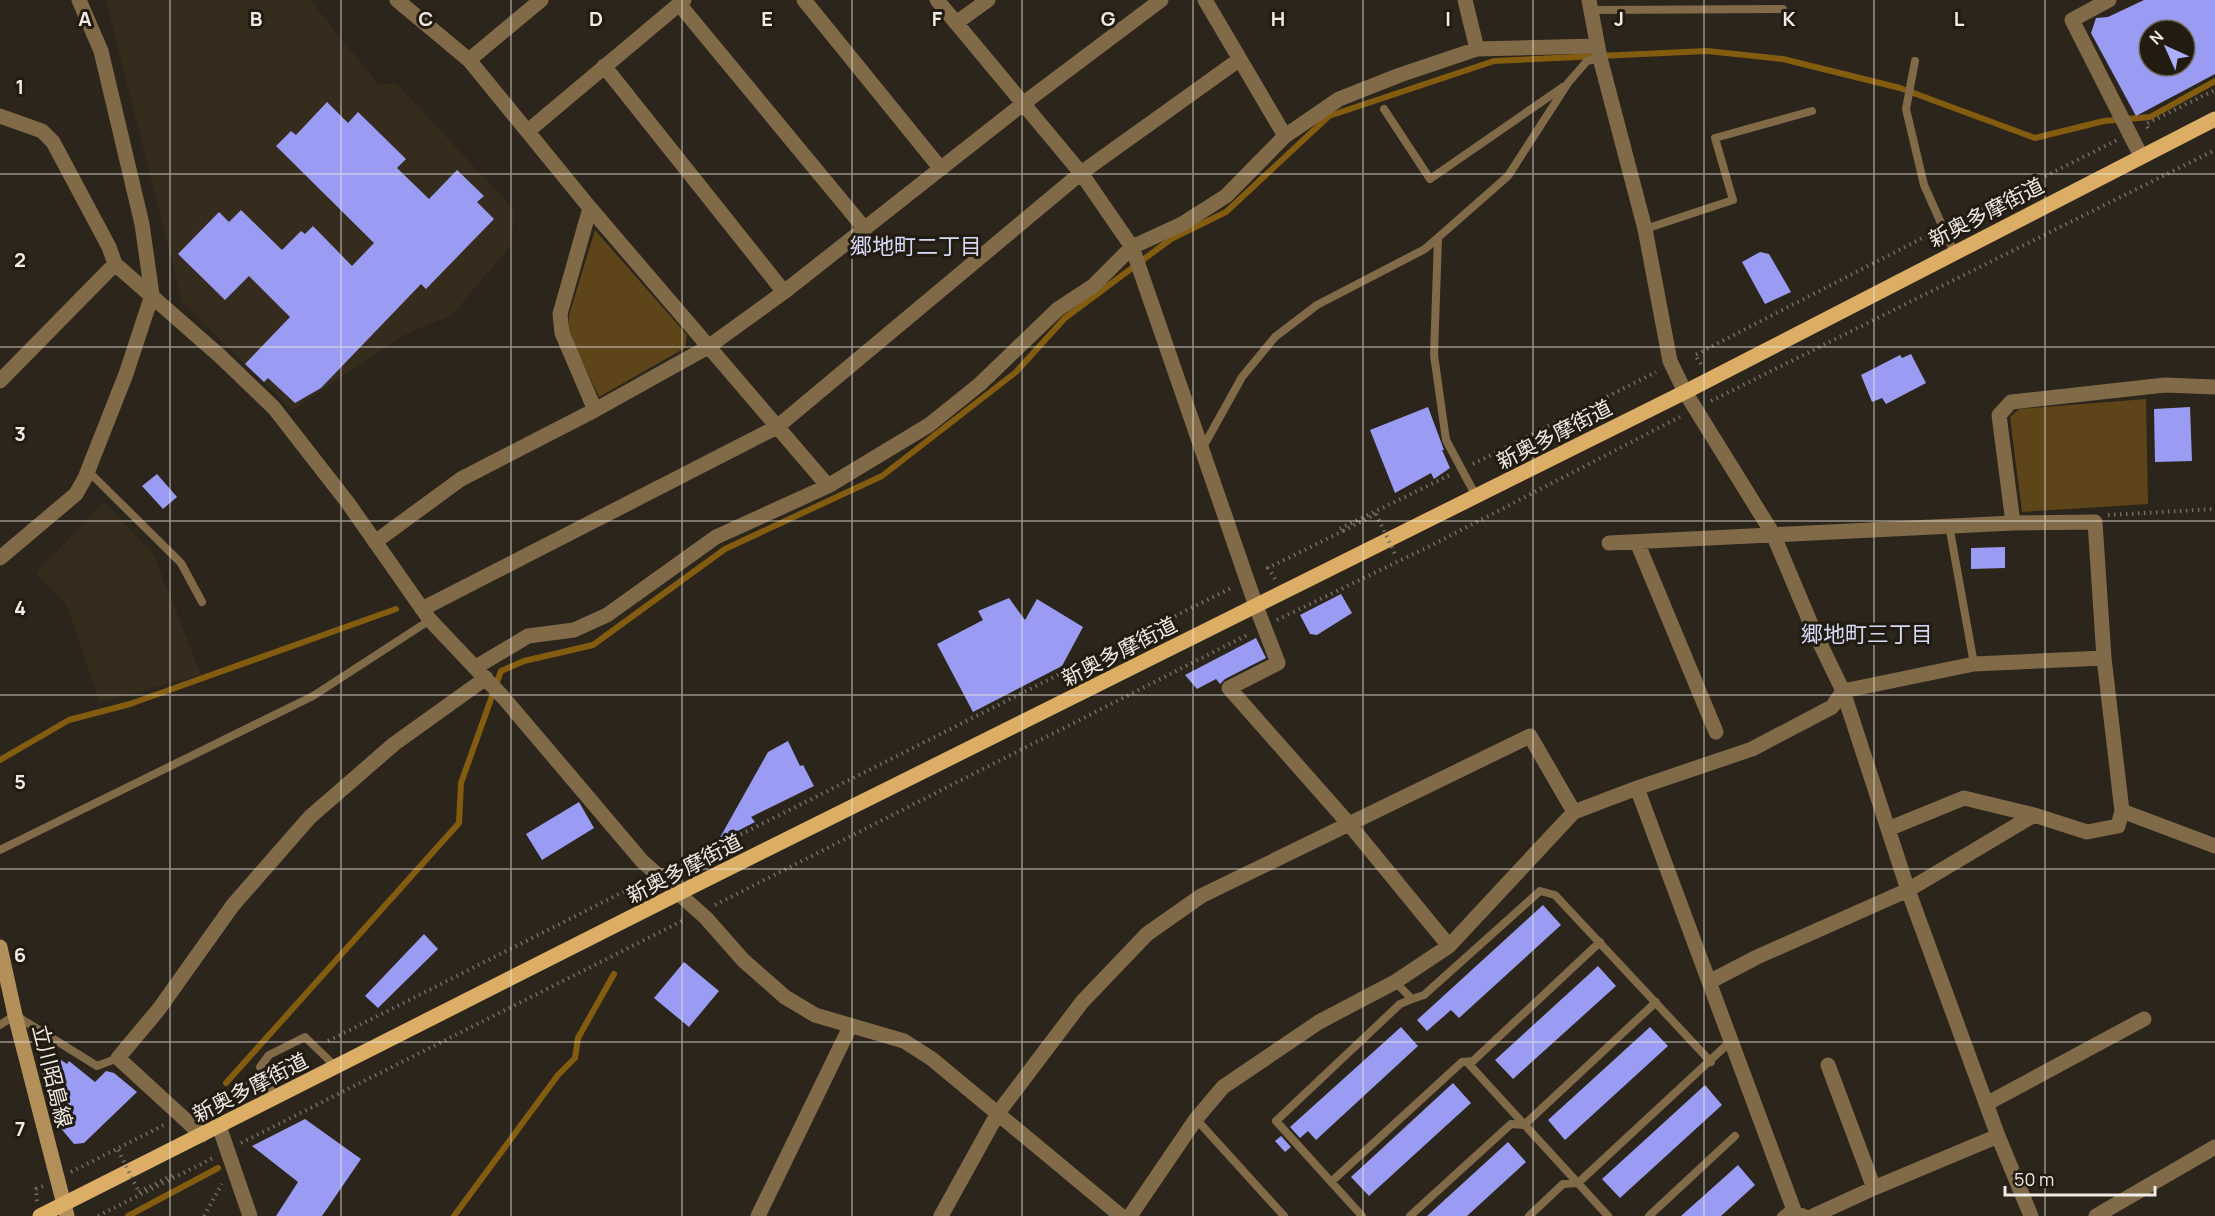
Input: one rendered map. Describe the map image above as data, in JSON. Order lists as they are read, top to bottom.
{
  "streets": {
    "main road": ["新奥多摩街道", "立川昭島線"]
  },
  "crossings": [
    ["新奥多摩街道", "立川昭島線"]
  ],
  "districts": ["郷地町二丁目", "郷地町三丁目"],
  "scale_bar": "50 m",
  "north": "top left",
  "grid": {
    "columns": [
      "A",
      "B",
      "C",
      "D",
      "E",
      "F",
      "G",
      "H",
      "I",
      "J",
      "K",
      "L"
    ],
    "rows": [
      "1",
      "2",
      "3",
      "4",
      "5",
      "6",
      "7"
    ]
  }
}
